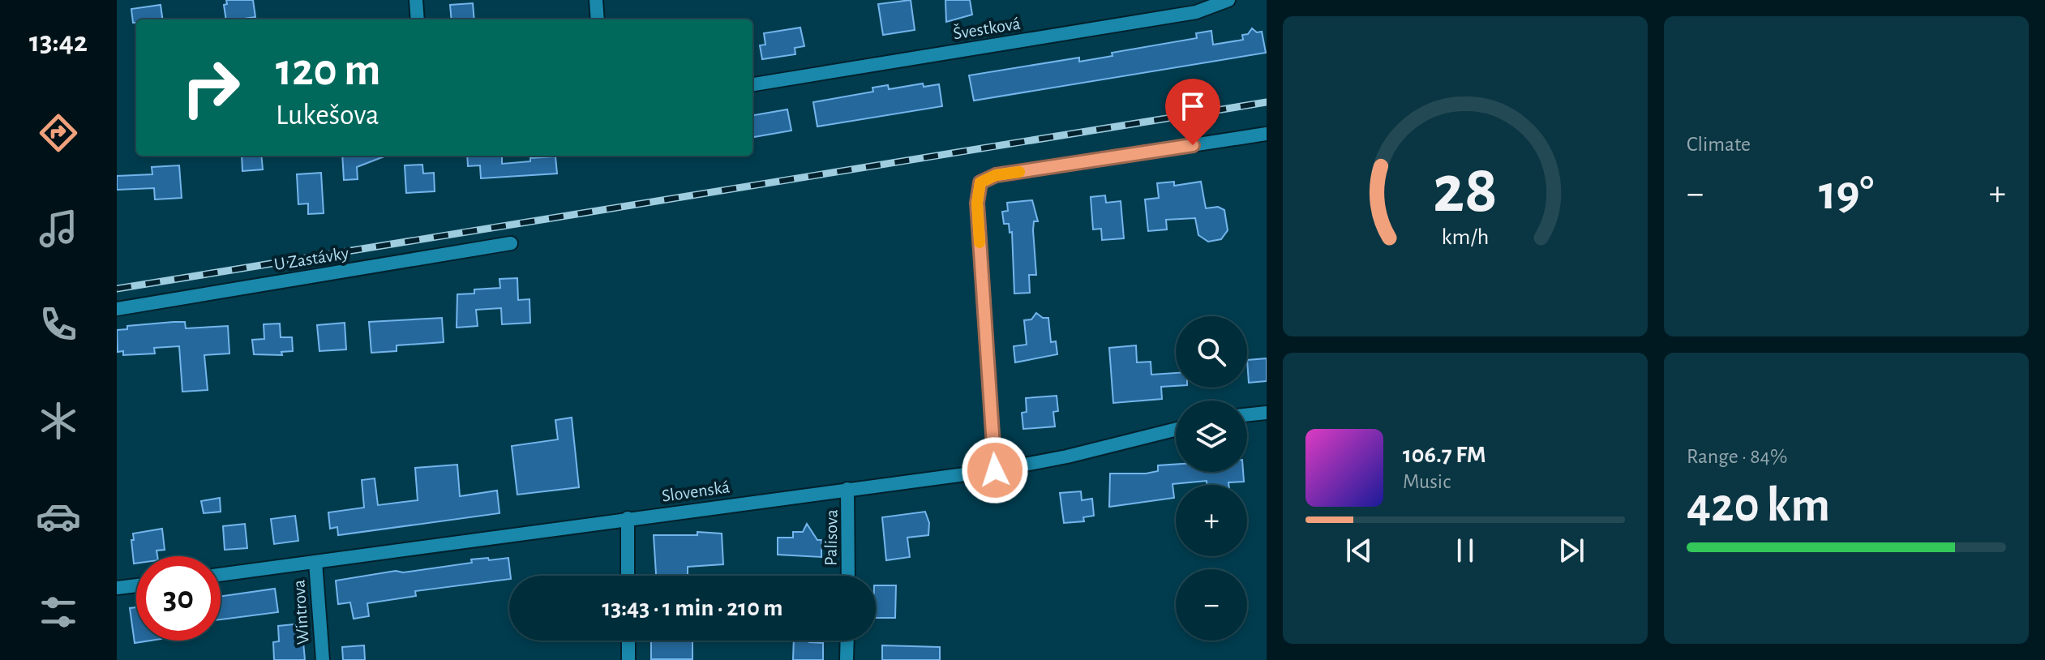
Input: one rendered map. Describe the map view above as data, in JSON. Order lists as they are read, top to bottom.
{
  "streets": {
    "street": [
      "Švestková",
      "U Zastávky",
      "Slovenská",
      "Palisova",
      "Wintrova"
    ]
  },
  "crossings": [
    ["Slovenská", "Palisova"],
    ["Slovenská", "Wintrova"]
  ],
  "page": {
    "tabs": "13:42",
    "tile": [
      "Climate",
      ["Range · 84%", "420 km"]
    ],
    "turn": ["120 m", "Lukešova"],
    "heat": ["−", "19°", "+"],
    "map_buttons": ["+", "−"],
    "song": ["106.7 FM", "Music"],
    "limit": "30",
    "trip": "13:43 · 1 min · 210 m",
    "gauge": ["28", "km/h"]
  }
}
